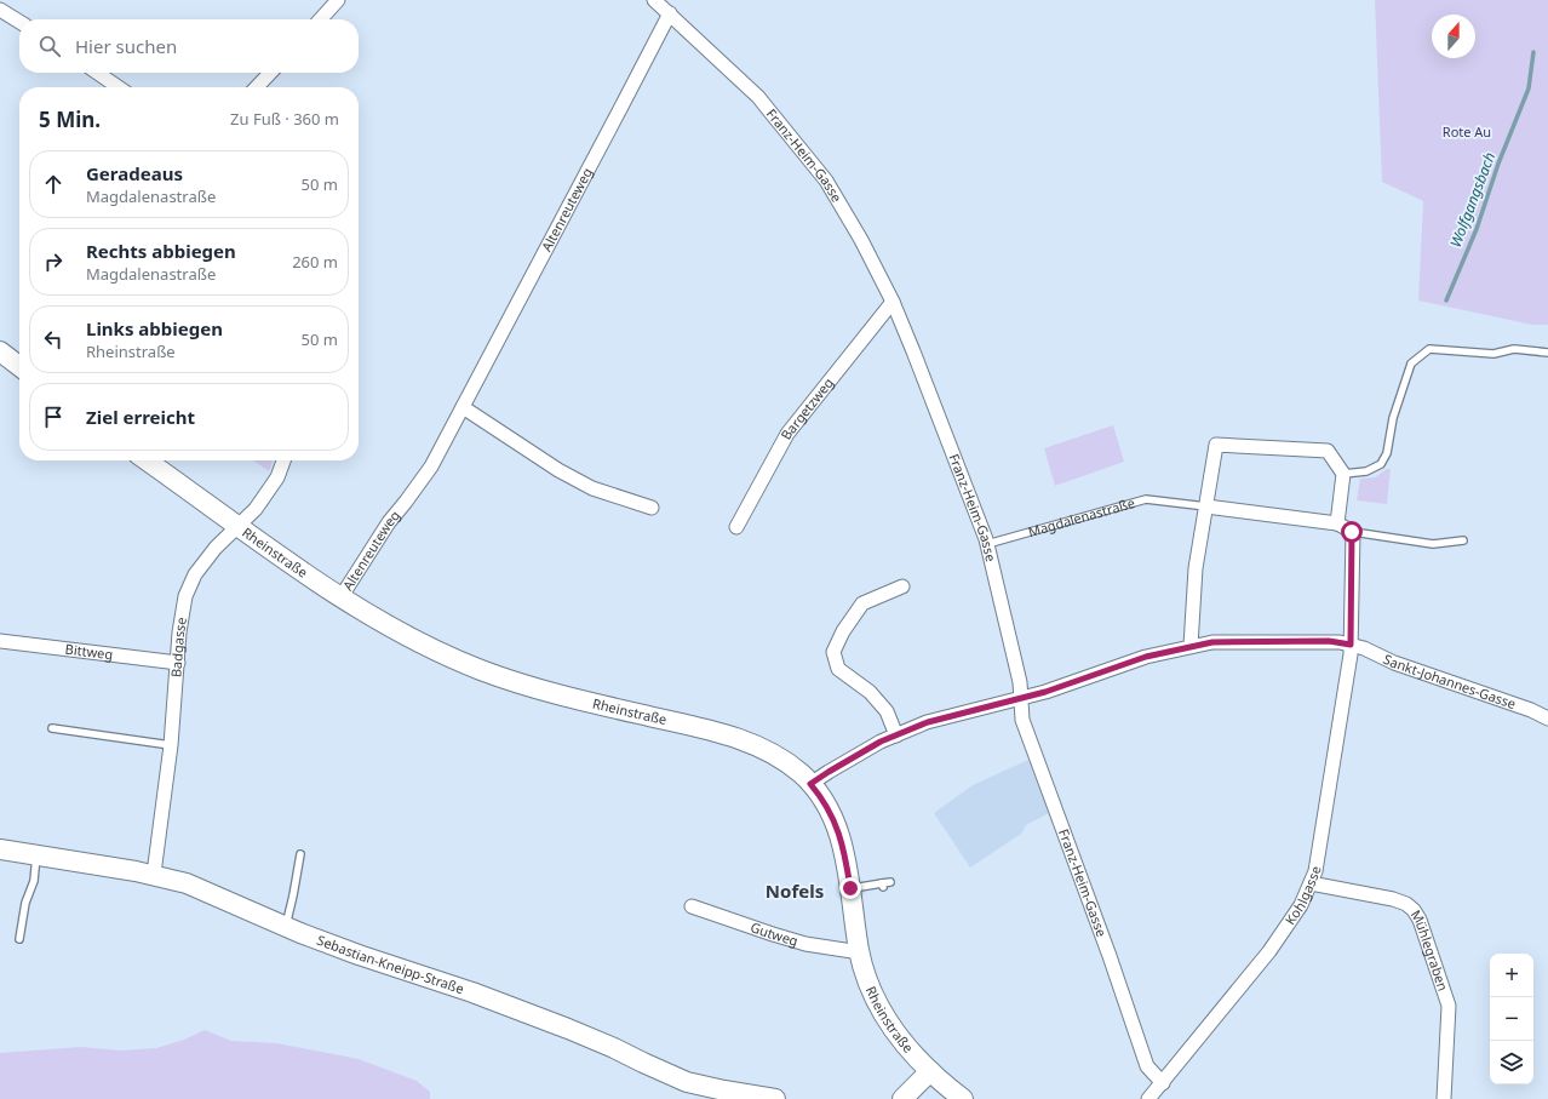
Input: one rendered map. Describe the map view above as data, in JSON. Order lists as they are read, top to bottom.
{
  "streets": {
    "main road": ["Rheinstraße", "Sebastian-Kneipp-Straße"],
    "street": [
      "Franz-Heim-Gasse",
      "Altenreuteweg",
      "Bargetzweg",
      "Magdalenastraße",
      "Badgasse",
      "Bittweg",
      "Sankt-Johannes-Gasse",
      "Kohlgasse",
      "Gutweg",
      "Mühlegraben"
    ]
  },
  "crossings": [
    ["Franz-Heim-Gasse", "Altenreuteweg"],
    ["Franz-Heim-Gasse", "Bargetzweg"],
    ["Franz-Heim-Gasse", "Magdalenastraße"],
    ["Franz-Heim-Gasse", "Kohlgasse"],
    ["Altenreuteweg", "Rheinstraße"],
    ["Rheinstraße", "Badgasse"],
    ["Rheinstraße", "Gutweg"],
    ["Badgasse", "Bittweg"],
    ["Badgasse", "Sebastian-Kneipp-Straße"],
    ["Sankt-Johannes-Gasse", "Kohlgasse"],
    ["Kohlgasse", "Mühlegraben"]
  ],
  "districts": ["Nofels"],
  "water": ["Wolfgangsbach"],
  "parks": ["Rote Au"],
  "north": "top",
  "page": {
    "search": "Hier suchen",
    "heading": ["5 Min.", "Zu Fuß · 360 m"],
    "list": [
      ["Geradeaus", "Magdalenastraße", "50 m"],
      ["Rechts abbiegen", "Magdalenastraße", "260 m"],
      ["Links abbiegen", "Rheinstraße", "50 m"],
      "Ziel erreicht"
    ],
    "map_buttons": ["+", "−"]
  }
}
